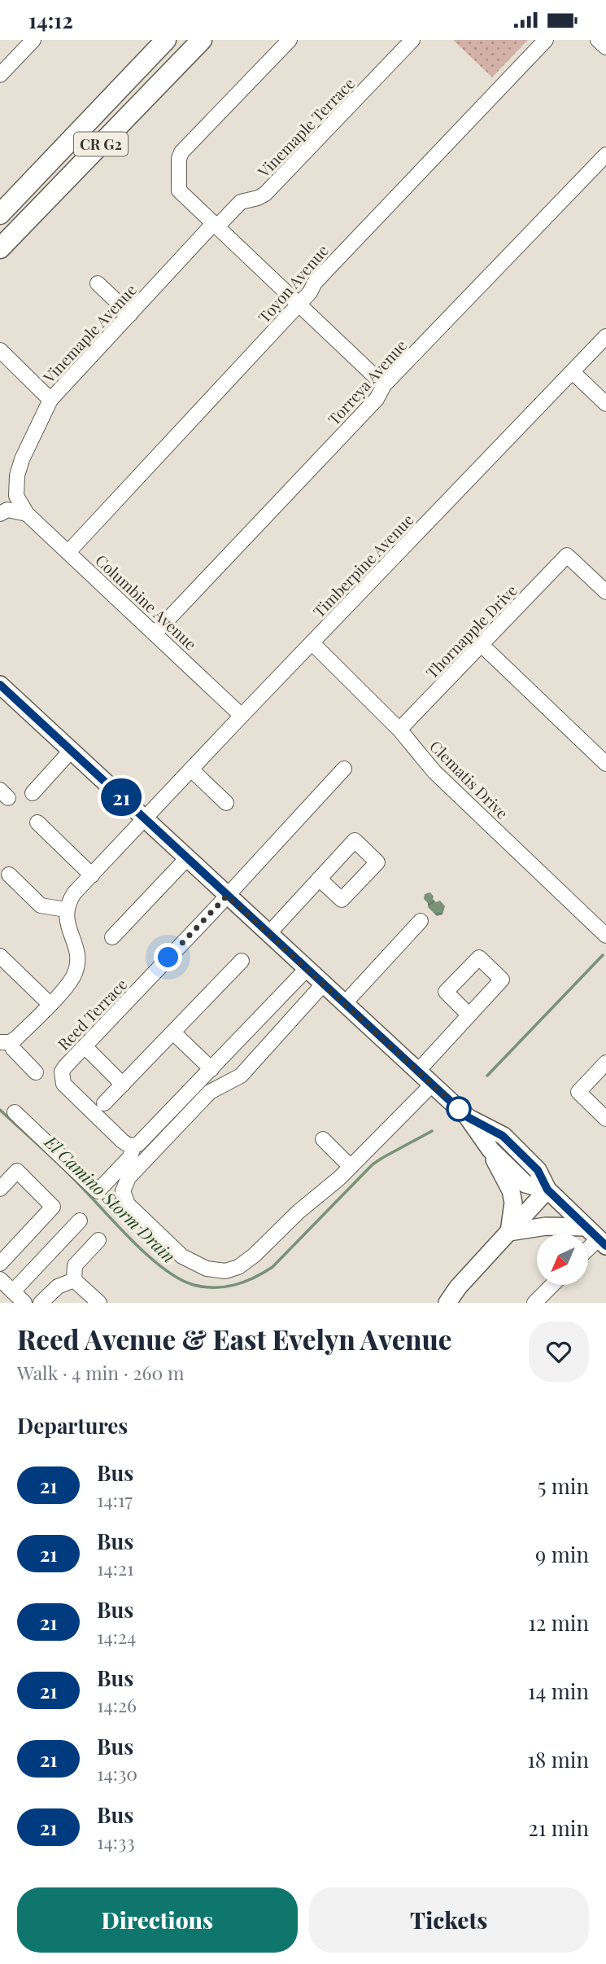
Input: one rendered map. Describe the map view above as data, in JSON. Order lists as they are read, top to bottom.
{
  "streets": {
    "highway": ["CR G2"],
    "street": [
      "Vinemaple Terrace",
      "Toyon Avenue",
      "Vinemaple Avenue",
      "Torreya Avenue",
      "Timberpine Avenue",
      "Columbine Avenue",
      "Thornapple Drive",
      "Clematis Drive",
      "Reed Terrace"
    ]
  },
  "crossings": [
    ["Vinemaple Terrace", "Vinemaple Avenue"],
    ["Toyon Avenue", "Columbine Avenue"],
    ["Vinemaple Avenue", "Columbine Avenue"],
    ["Torreya Avenue", "Columbine Avenue"],
    ["Timberpine Avenue", "Columbine Avenue"],
    ["Timberpine Avenue", "Clematis Drive"],
    ["Thornapple Drive", "Clematis Drive"]
  ],
  "water": ["El Camino Storm Drain"],
  "lines": ["bus line 21"],
  "north": "bottom left",
  "page": {
    "status": "14:12",
    "on_map": "21",
    "heading": [
      ["Reed Avenue & East Evelyn Avenue", "Walk · 4 min · 260 m"],
      "Departures"
    ],
    "list": [
      {
        "mark": "21",
        "name": "Bus",
        "note": "14:17",
        "value": "5 min"
      },
      {
        "mark": "21",
        "name": "Bus",
        "note": "14:21",
        "value": "9 min"
      },
      {
        "mark": "21",
        "name": "Bus",
        "note": "14:24",
        "value": "12 min"
      },
      {
        "mark": "21",
        "name": "Bus",
        "note": "14:26",
        "value": "14 min"
      },
      {
        "mark": "21",
        "name": "Bus",
        "note": "14:30",
        "value": "18 min"
      },
      {
        "mark": "21",
        "name": "Bus",
        "note": "14:33",
        "value": "21 min"
      }
    ],
    "buttons": ["Directions", "Tickets"]
  }
}
